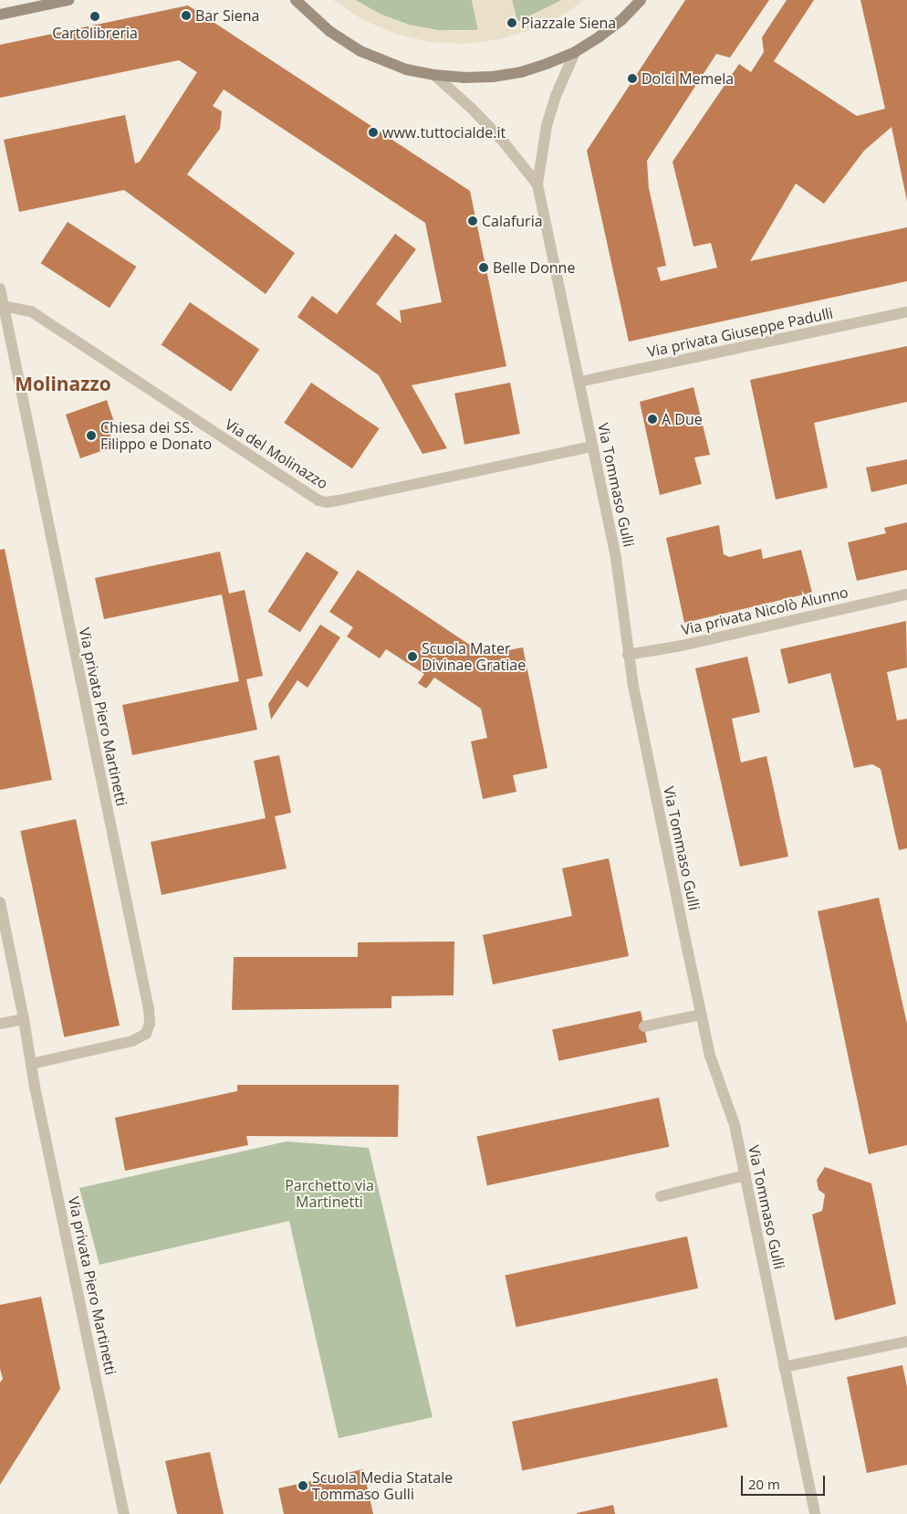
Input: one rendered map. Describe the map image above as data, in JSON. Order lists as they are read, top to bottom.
{
  "streets": {
    "street": [
      "Via privata Giuseppe Padulli",
      "Via del Molinazzo",
      "Via Tommaso Gulli",
      "Via privata Nicolò Alunno",
      "Via privata Piero Martinetti"
    ]
  },
  "crossings": [
    ["Via privata Giuseppe Padulli", "Via Tommaso Gulli"],
    ["Via del Molinazzo", "Via Tommaso Gulli"],
    ["Via del Molinazzo", "Via privata Piero Martinetti"],
    ["Via Tommaso Gulli", "Via privata Nicolò Alunno"]
  ],
  "districts": ["Molinazzo"],
  "parks": ["Parchetto via Martinetti"],
  "places": [
    "Bar Siena",
    "Cartolibreria",
    "Piazzale Siena",
    "Dolci Memela",
    "www.tuttocialde.it",
    "Calafuria",
    "Belle Donne",
    "A Due",
    "Chiesa dei SS. Filippo e Donato",
    "Scuola Mater Divinae Gratiae",
    "Scuola Media Statale Tommaso Gulli"
  ],
  "scale_bar": "20 m"
}
